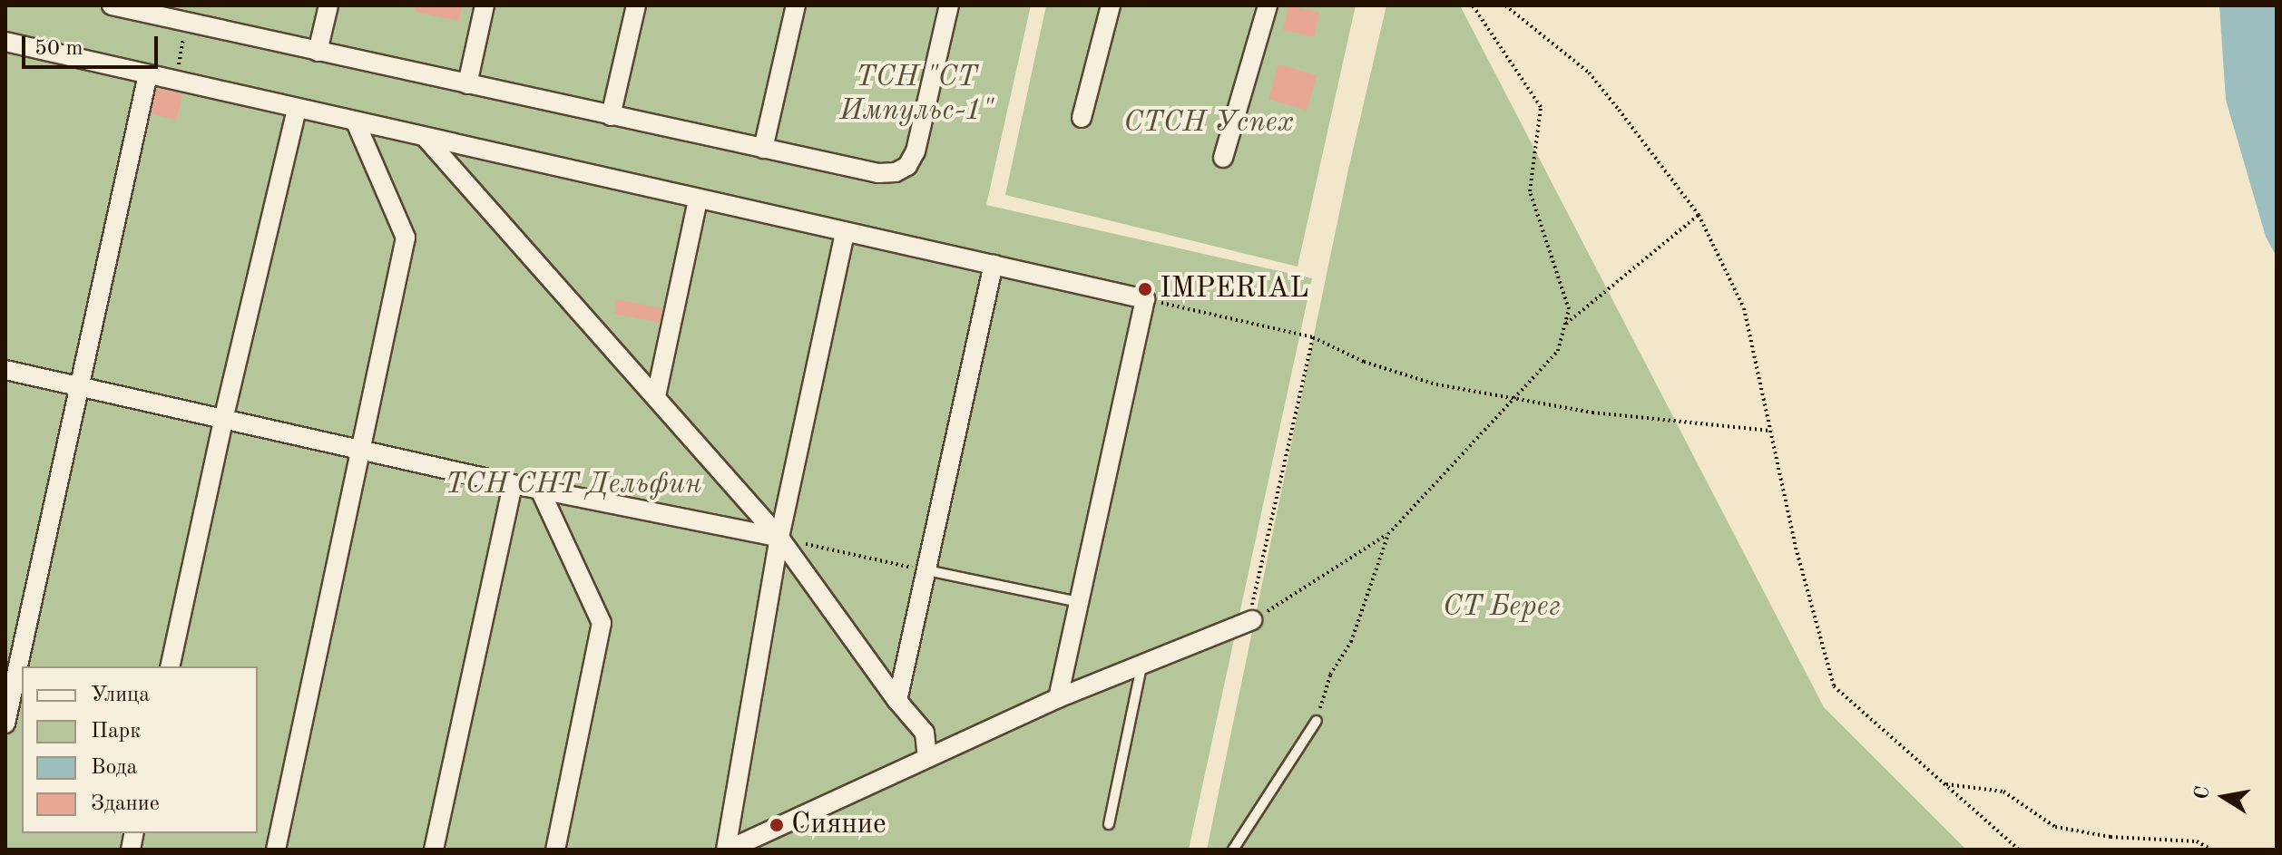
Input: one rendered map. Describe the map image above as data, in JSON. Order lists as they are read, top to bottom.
{
  "parks": [
    "ТСН \"СТ Импульс-1\"",
    "СТСН Успех",
    "ТСН СНТ Дельфин",
    "СТ Берег"
  ],
  "places": ["IMPERIAL", "Сияние"],
  "legend": [
    "Улица",
    "Парк",
    "Вода",
    "Здание"
  ],
  "scale_bar": "50 m",
  "north": "left"
}
